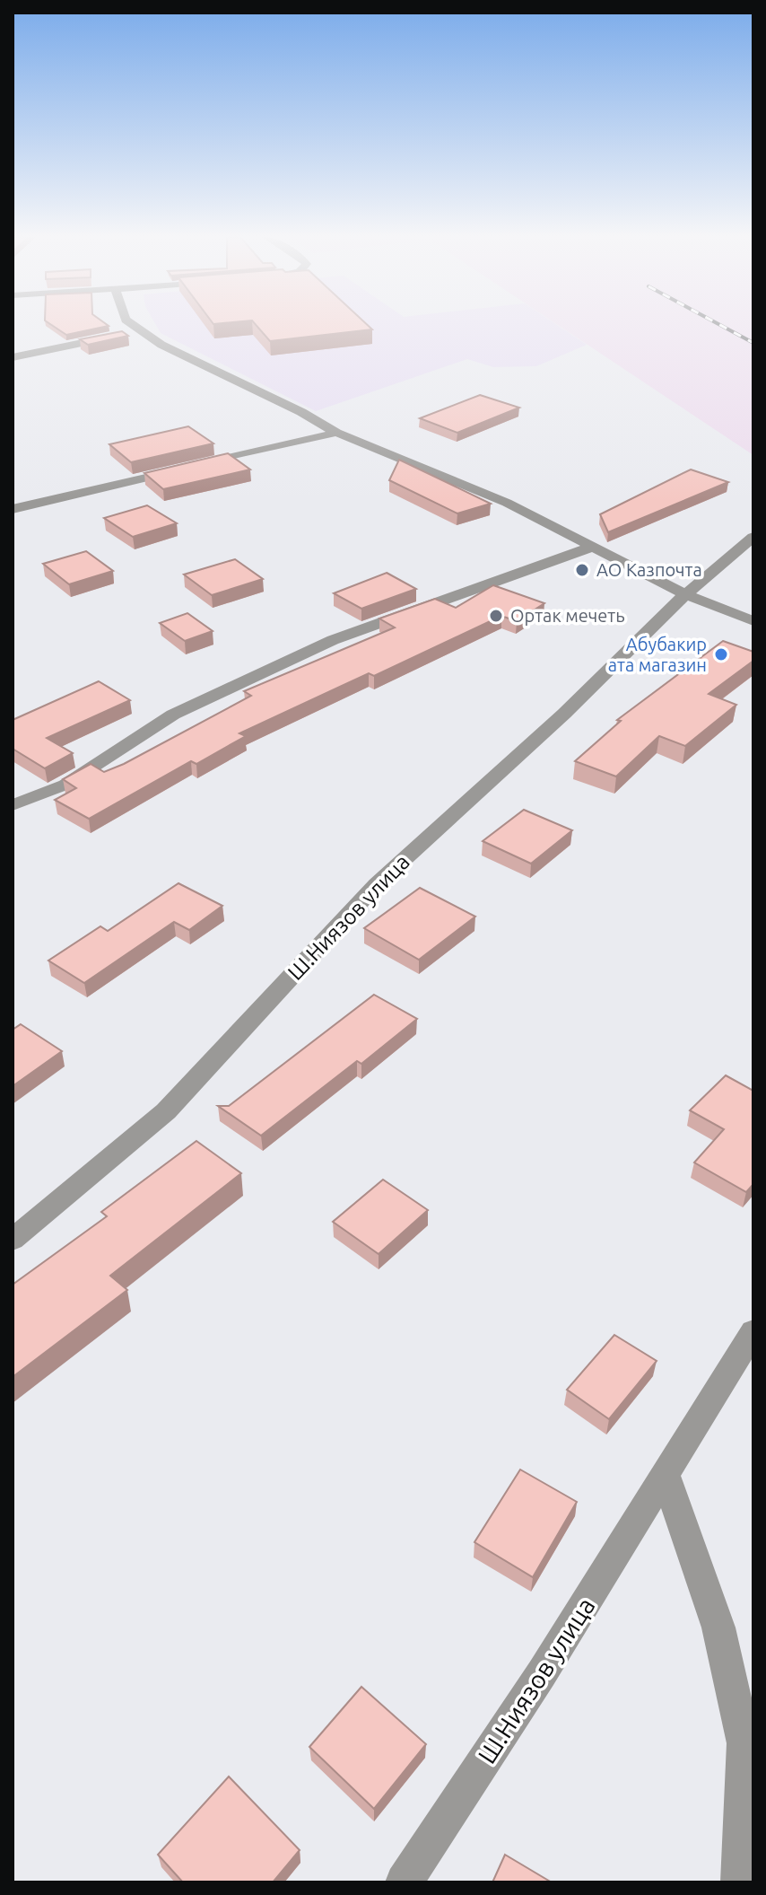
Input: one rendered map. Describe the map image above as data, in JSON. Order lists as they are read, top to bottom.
{
  "streets": {
    "street": ["Ш.Ниязов улица"]
  },
  "places": ["АО Казпочта", "Ортак мечеть", "Абубакир ата магазин"]
}
